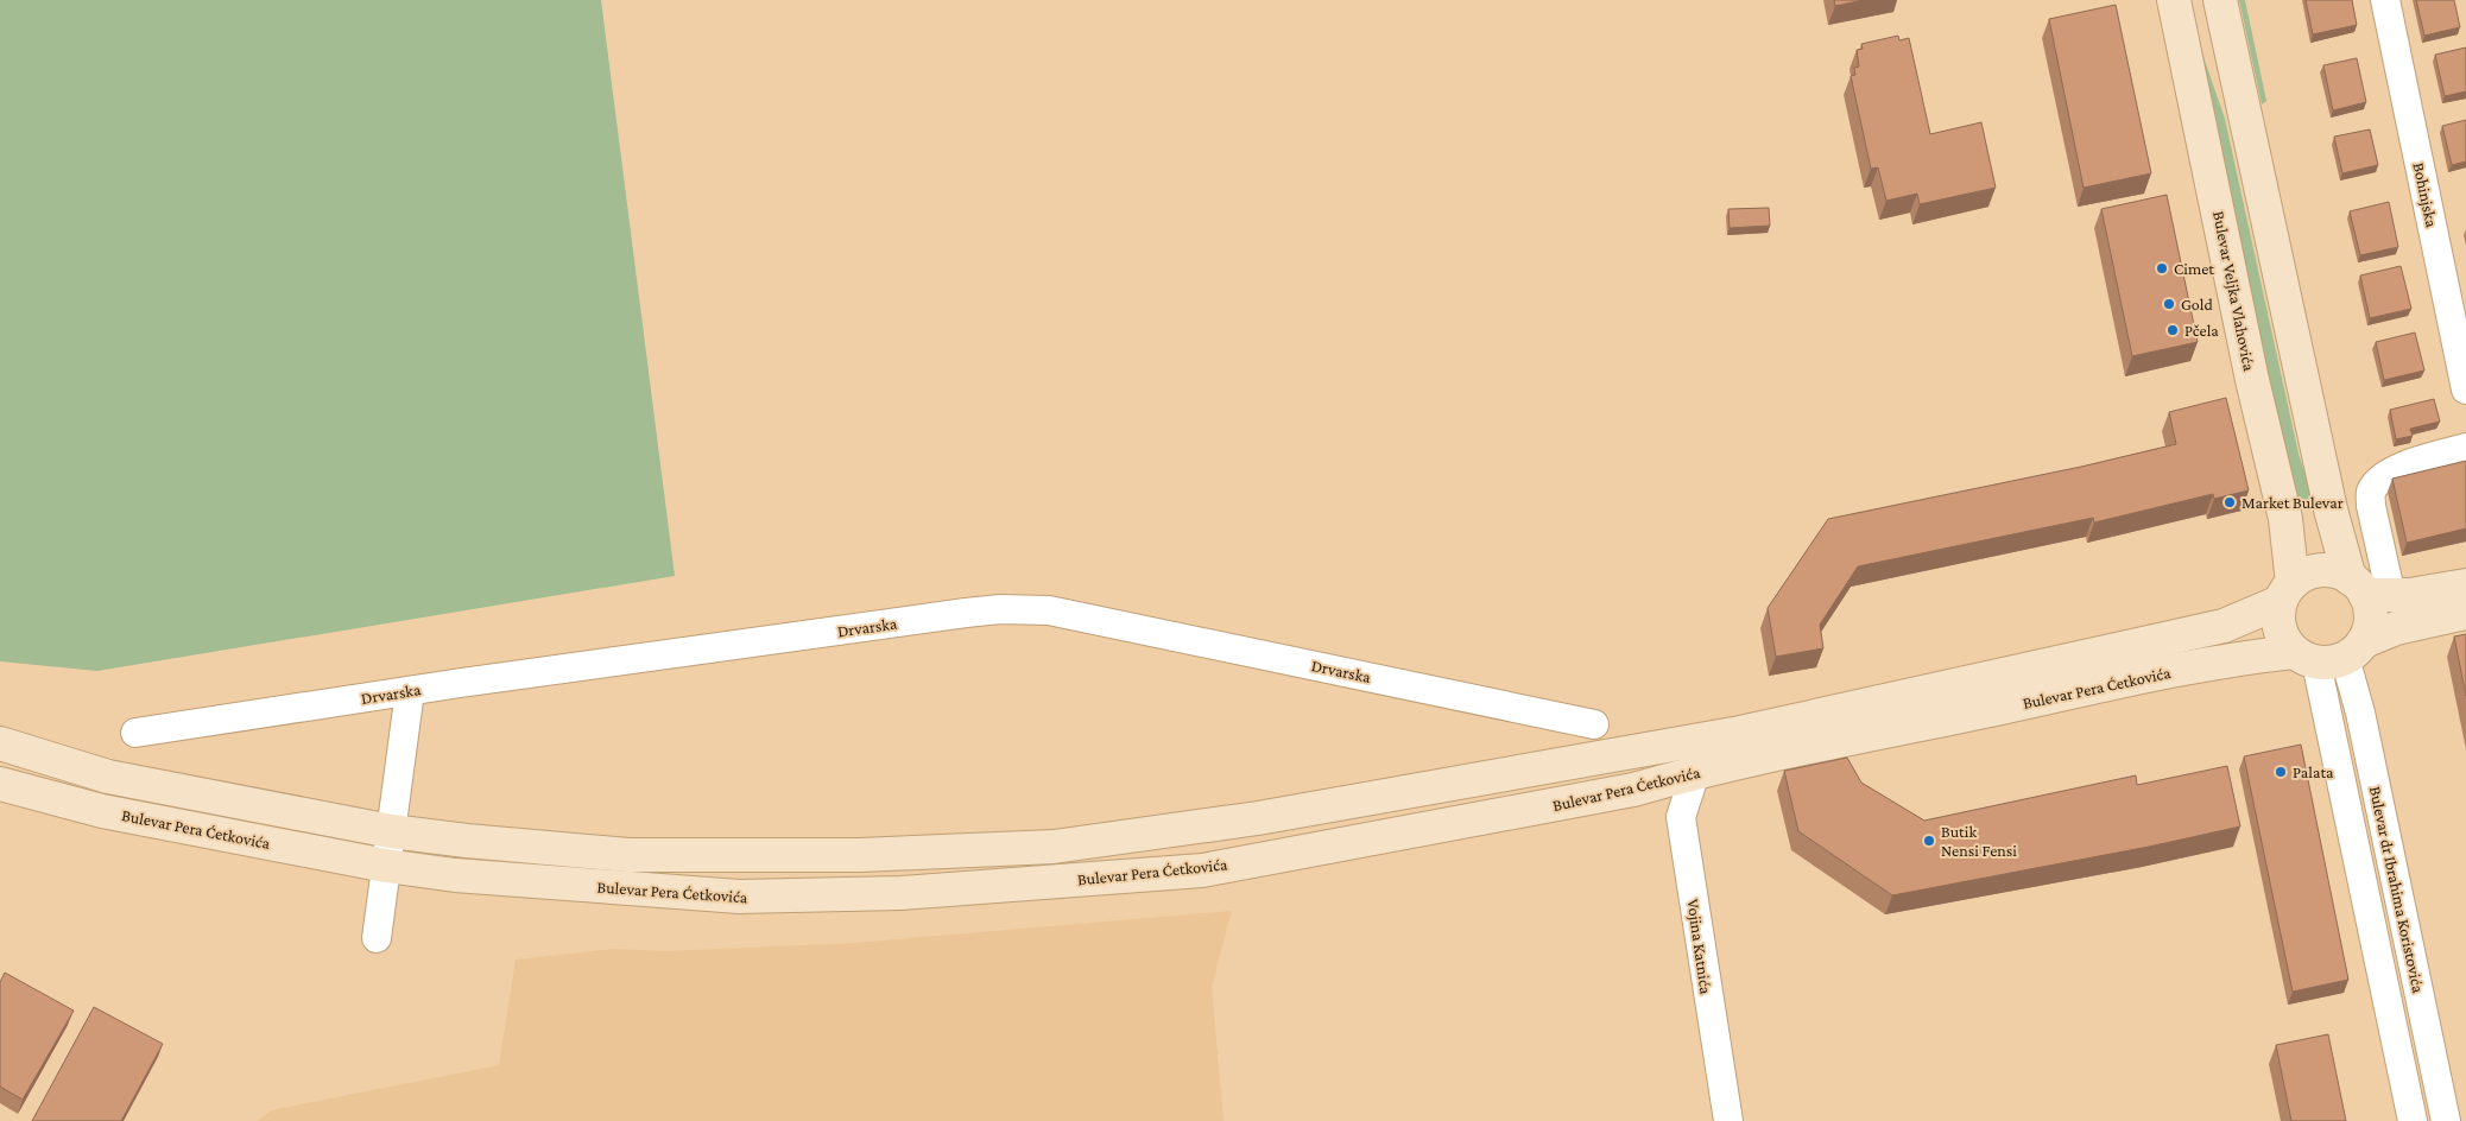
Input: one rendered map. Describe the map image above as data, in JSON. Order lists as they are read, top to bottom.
{
  "streets": {
    "main road": ["Bulevar Veljka Vlahovića", "Bulevar Pera Ćetkovića"],
    "street": [
      "Bohinjska",
      "Drvarska",
      "Bulevar dr Ibrahima Koristovića",
      "Vojina Katnića"
    ]
  },
  "crossings": [
    ["Bulevar Veljka Vlahovića", "Bulevar Pera Ćetkovića"],
    ["Bulevar Veljka Vlahovića", "Bulevar dr Ibrahima Koristovića"],
    ["Bulevar Pera Ćetkovića", "Bulevar dr Ibrahima Koristovića"],
    ["Bulevar Pera Ćetkovića", "Vojina Katnića"]
  ],
  "places": [
    "Cimet",
    "Gold",
    "Pčela",
    "Market Bulevar",
    "Palata",
    "Butik Nensi Fensi"
  ]
}
